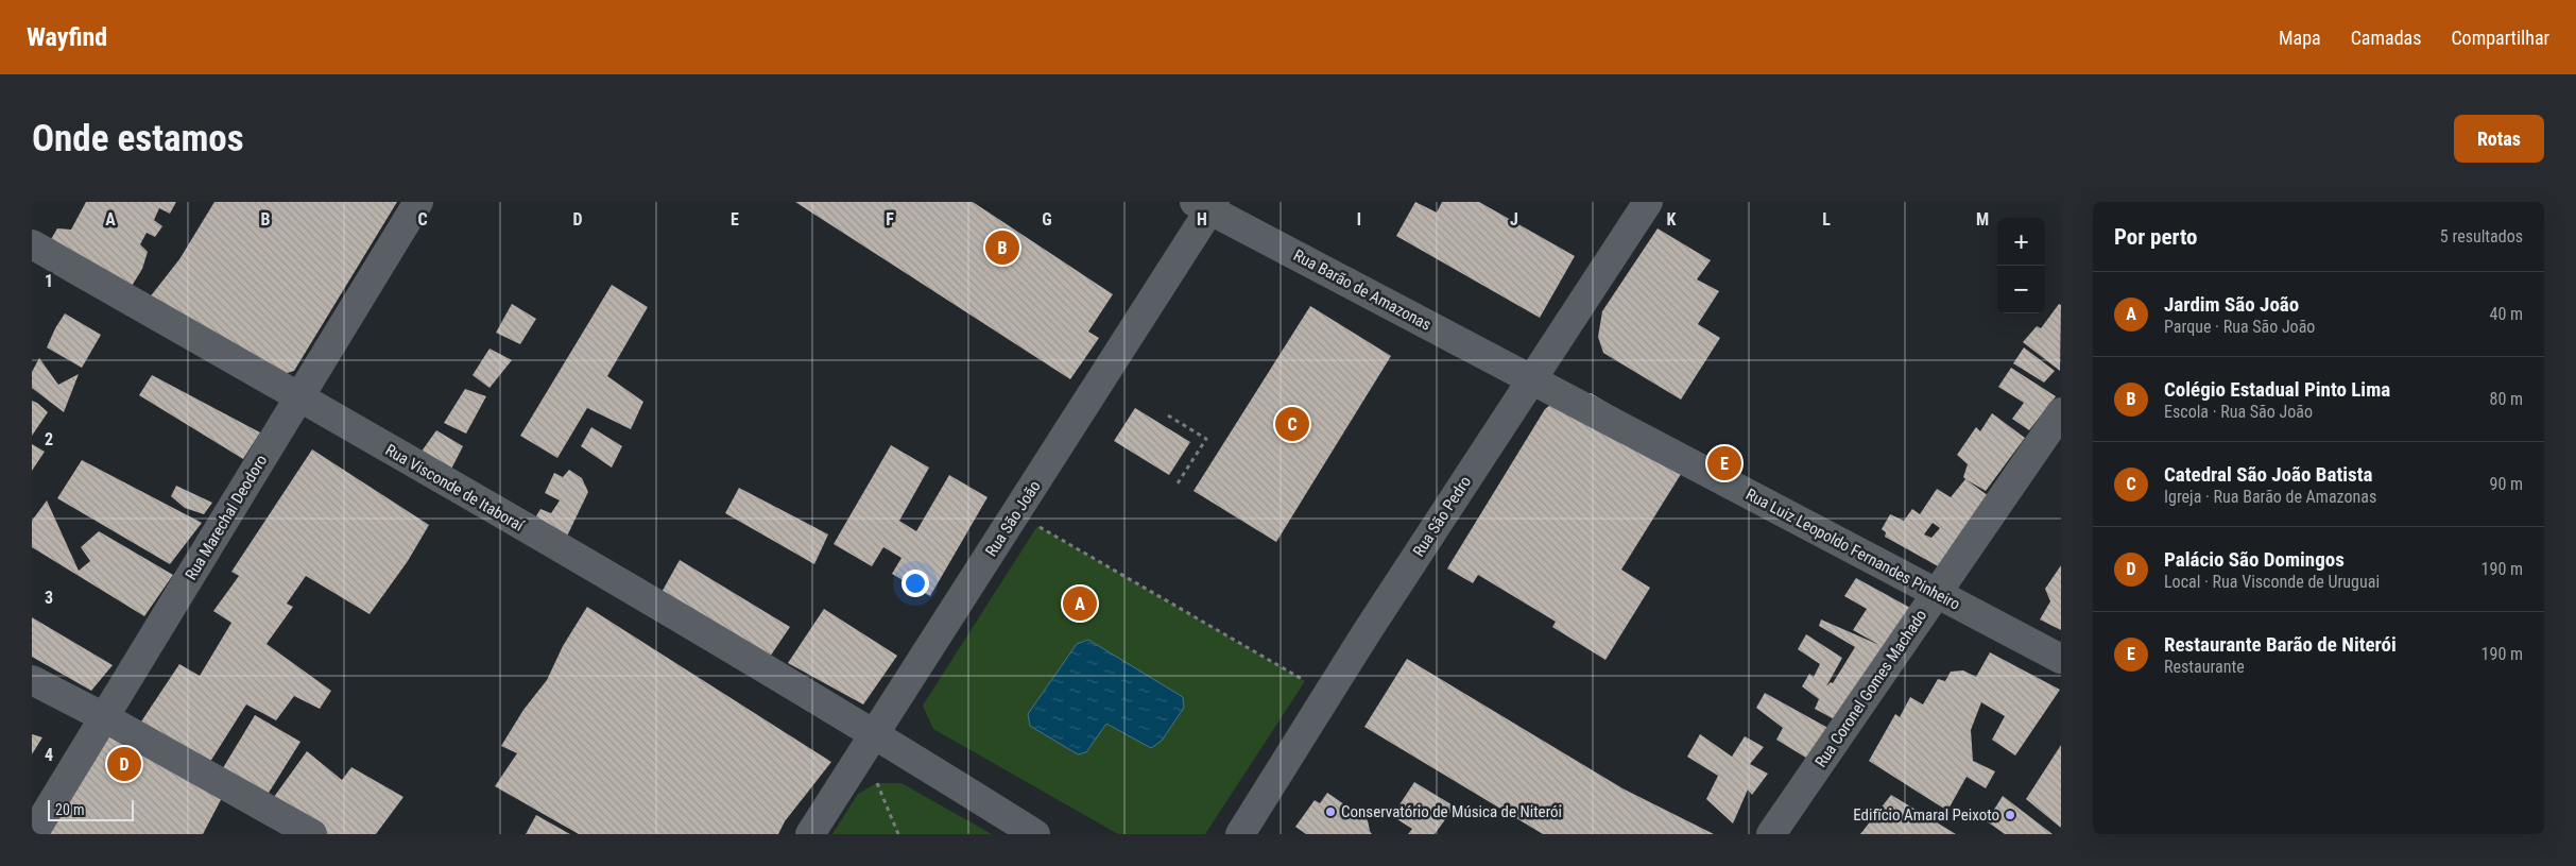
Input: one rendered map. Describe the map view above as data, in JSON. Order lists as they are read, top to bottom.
{
  "streets": {
    "street": [
      "Rua Barão de Amazonas",
      "Rua Visconde de Itaboraí",
      "Rua São Pedro",
      "Rua Marechal Deodoro",
      "Rua São João",
      "Rua Luiz Leopoldo Fernandes Pinheiro",
      "Rua Coronel Gomes Machado"
    ]
  },
  "crossings": [
    ["Rua Barão de Amazonas", "Rua São Pedro"],
    ["Rua Barão de Amazonas", "Rua São João"],
    ["Rua Barão de Amazonas", "Rua Luiz Leopoldo Fernandes Pinheiro"],
    ["Rua Visconde de Itaboraí", "Rua Marechal Deodoro"],
    ["Rua Visconde de Itaboraí", "Rua São João"],
    ["Rua São Pedro", "Rua Luiz Leopoldo Fernandes Pinheiro"],
    ["Rua Luiz Leopoldo Fernandes Pinheiro", "Rua Coronel Gomes Machado"]
  ],
  "places": ["Conservatório de Música de Niterói", "Edifĩcio Amaral Peixoto"],
  "scale_bar": "20 m",
  "page": {
    "header": "Wayfind",
    "nav": ["Mapa", "Camadas", "Compartilhar"],
    "buttons": "Rotas",
    "title": "Onde estamos",
    "heading": ["Por perto", "5 resultados"],
    "map_buttons": ["+", "−"],
    "pins": [
      "B",
      "C",
      "E",
      "A",
      "D"
    ],
    "list": [
      {
        "mark": "A",
        "name": "Jardim São João",
        "note": "Parque · Rua São João",
        "value": "40 m"
      },
      {
        "mark": "B",
        "name": "Colégio Estadual Pinto Lima",
        "note": "Escola · Rua São João",
        "value": "80 m"
      },
      {
        "mark": "C",
        "name": "Catedral São João Batista",
        "note": "Igreja · Rua Barão de Amazonas",
        "value": "90 m"
      },
      {
        "mark": "D",
        "name": "Palácio São Domingos",
        "note": "Local · Rua Visconde de Uruguai",
        "value": "190 m"
      },
      {
        "mark": "E",
        "name": "Restaurante Barão de Niterói",
        "note": "Restaurante",
        "value": "190 m"
      }
    ],
    "scale": "20 m"
  },
  "grid": {
    "columns": [
      "A",
      "B",
      "C",
      "D",
      "E",
      "F",
      "G",
      "H",
      "I",
      "J",
      "K",
      "L",
      "M"
    ],
    "rows": [
      "1",
      "2",
      "3",
      "4"
    ]
  }
}
